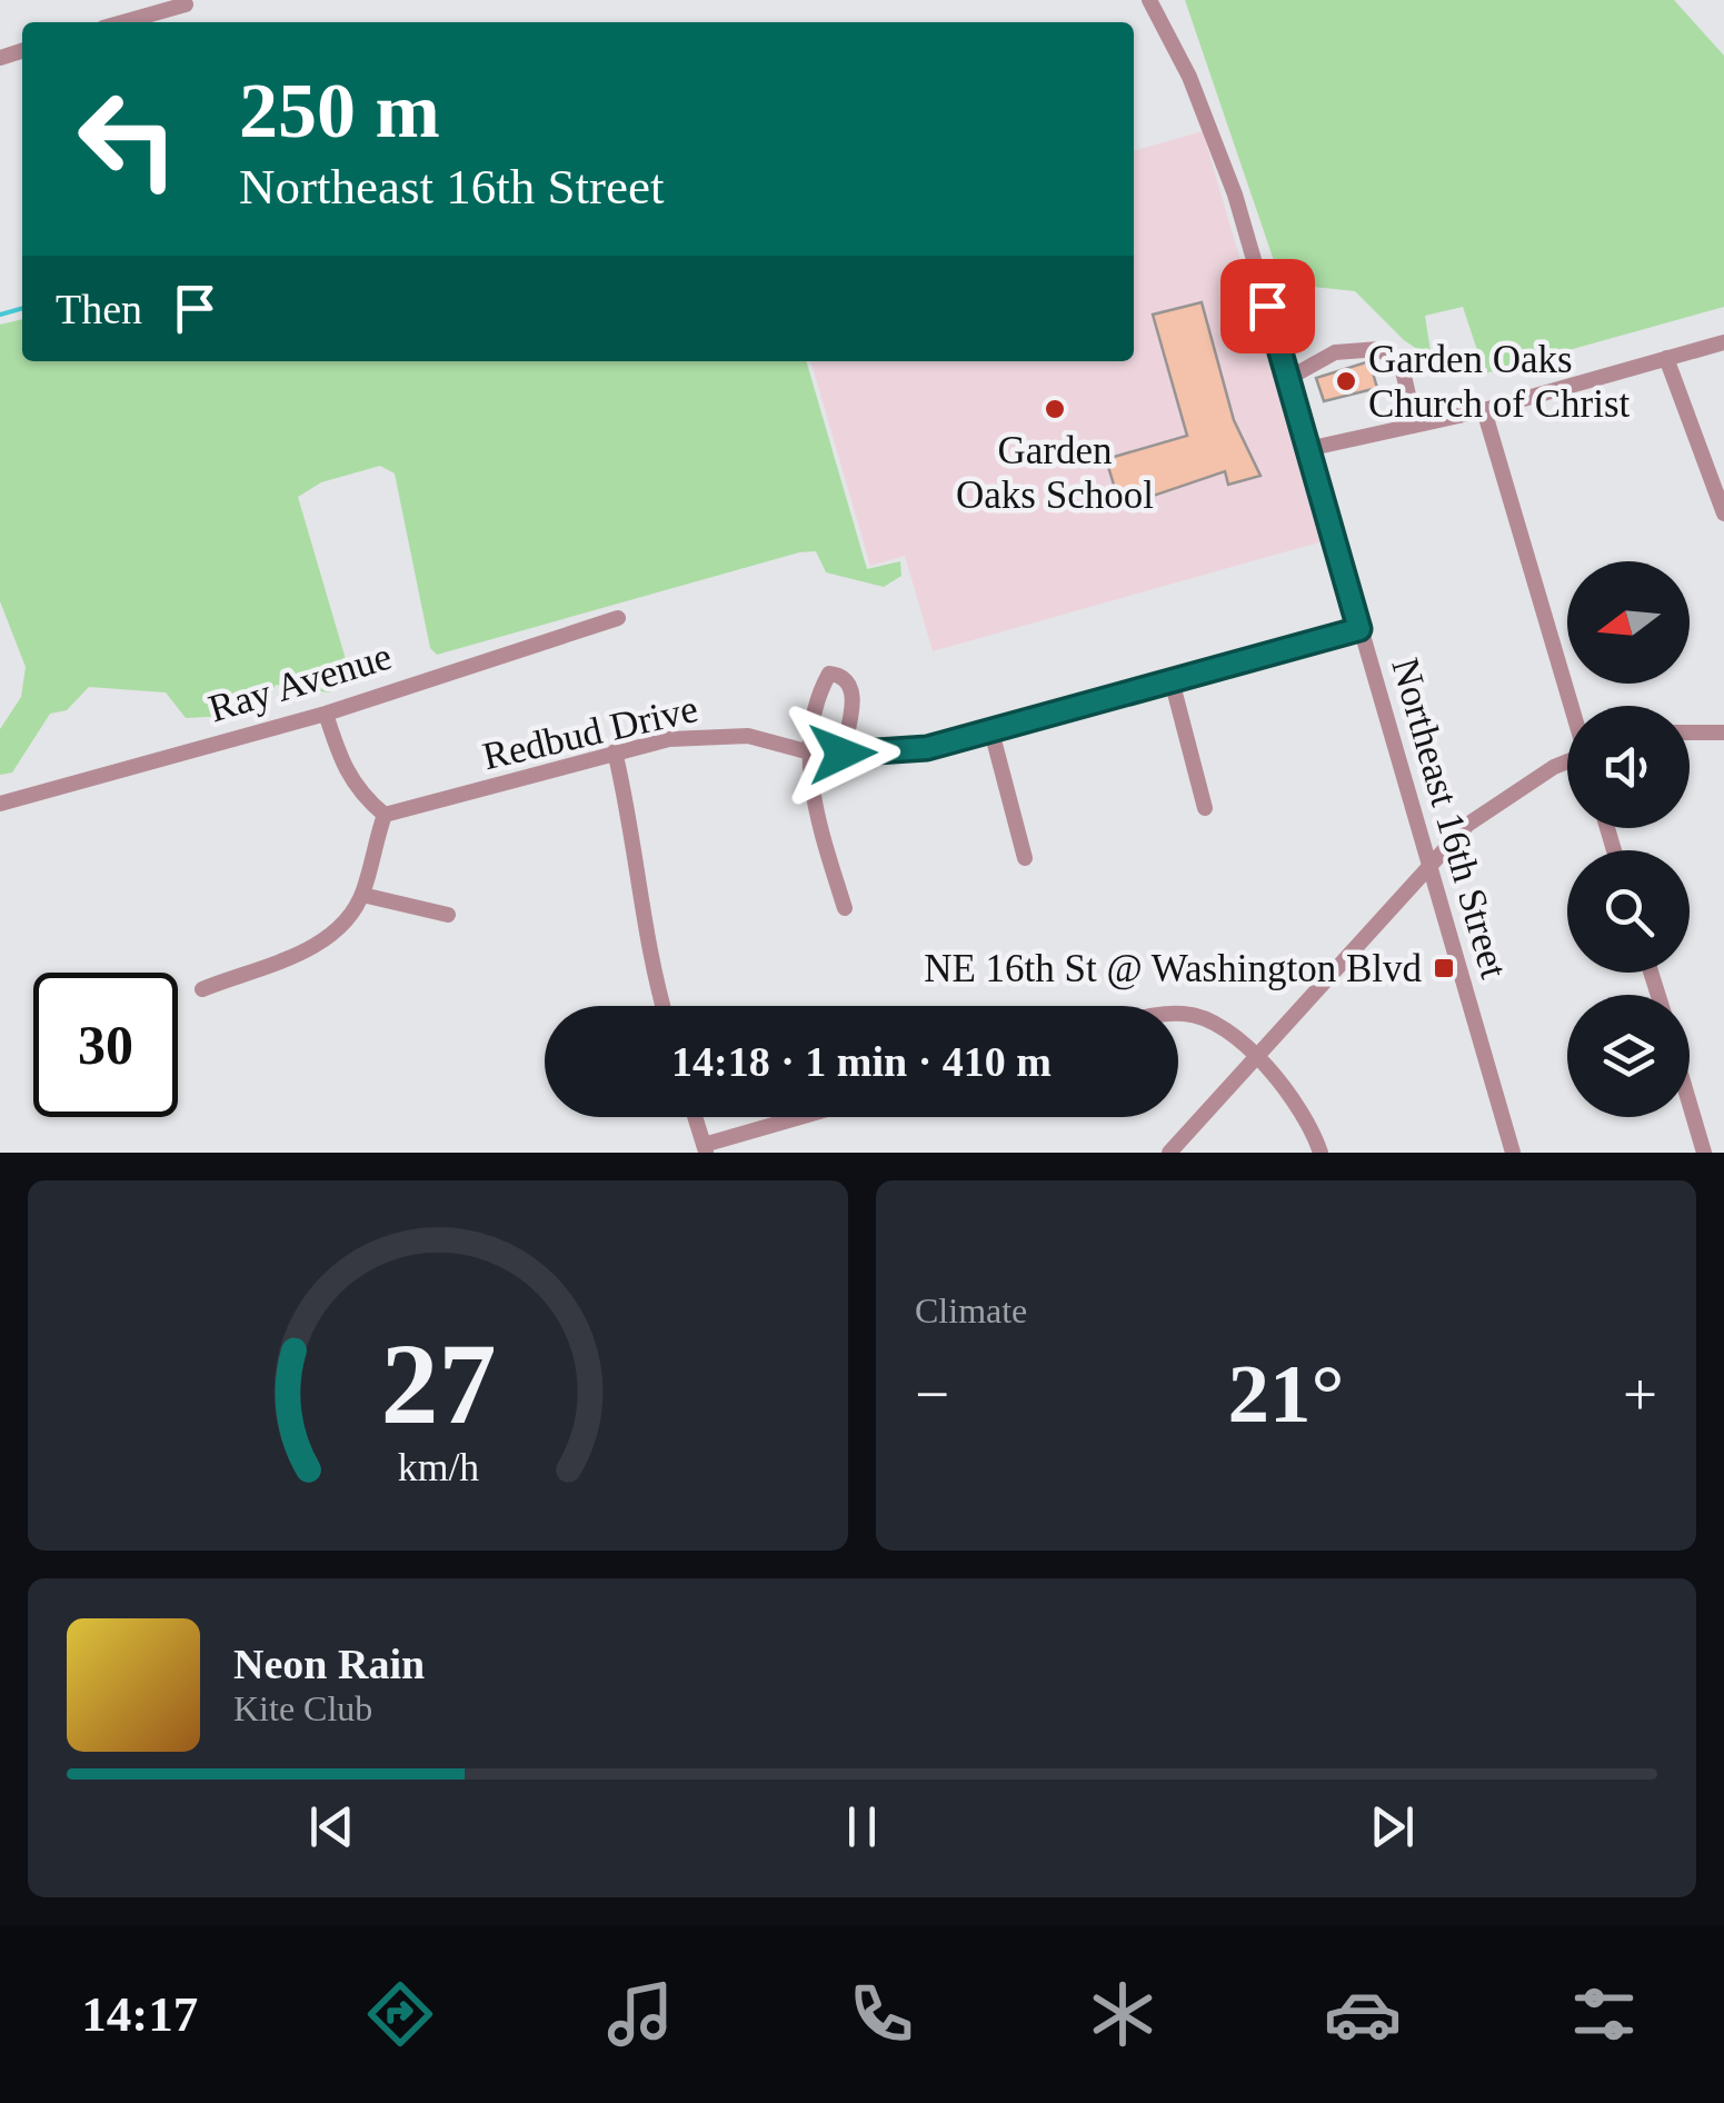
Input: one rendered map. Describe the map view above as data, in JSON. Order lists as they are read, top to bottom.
{
  "streets": {
    "street": ["Ray Avenue", "Redbud Drive", "Northeast 16th Street"]
  },
  "crossings": [
    ["Redbud Drive", "Northeast 16th Street"]
  ],
  "places": {
    "other": ["Garden Oaks Church of Christ", "Garden Oaks School"],
    "transit": ["NE 16th St @ Washington Blvd"]
  },
  "north": "left",
  "page": {
    "turn": ["250 m", "Northeast 16th Street"],
    "then": "Then",
    "limit": "30",
    "trip": "14:18 · 1 min · 410 m",
    "tile": "Climate",
    "heat": ["−", "21°", "+"],
    "song": ["Neon Rain", "Kite Club"],
    "tabs": "14:17",
    "gauge": ["27", "km/h"]
  }
}
